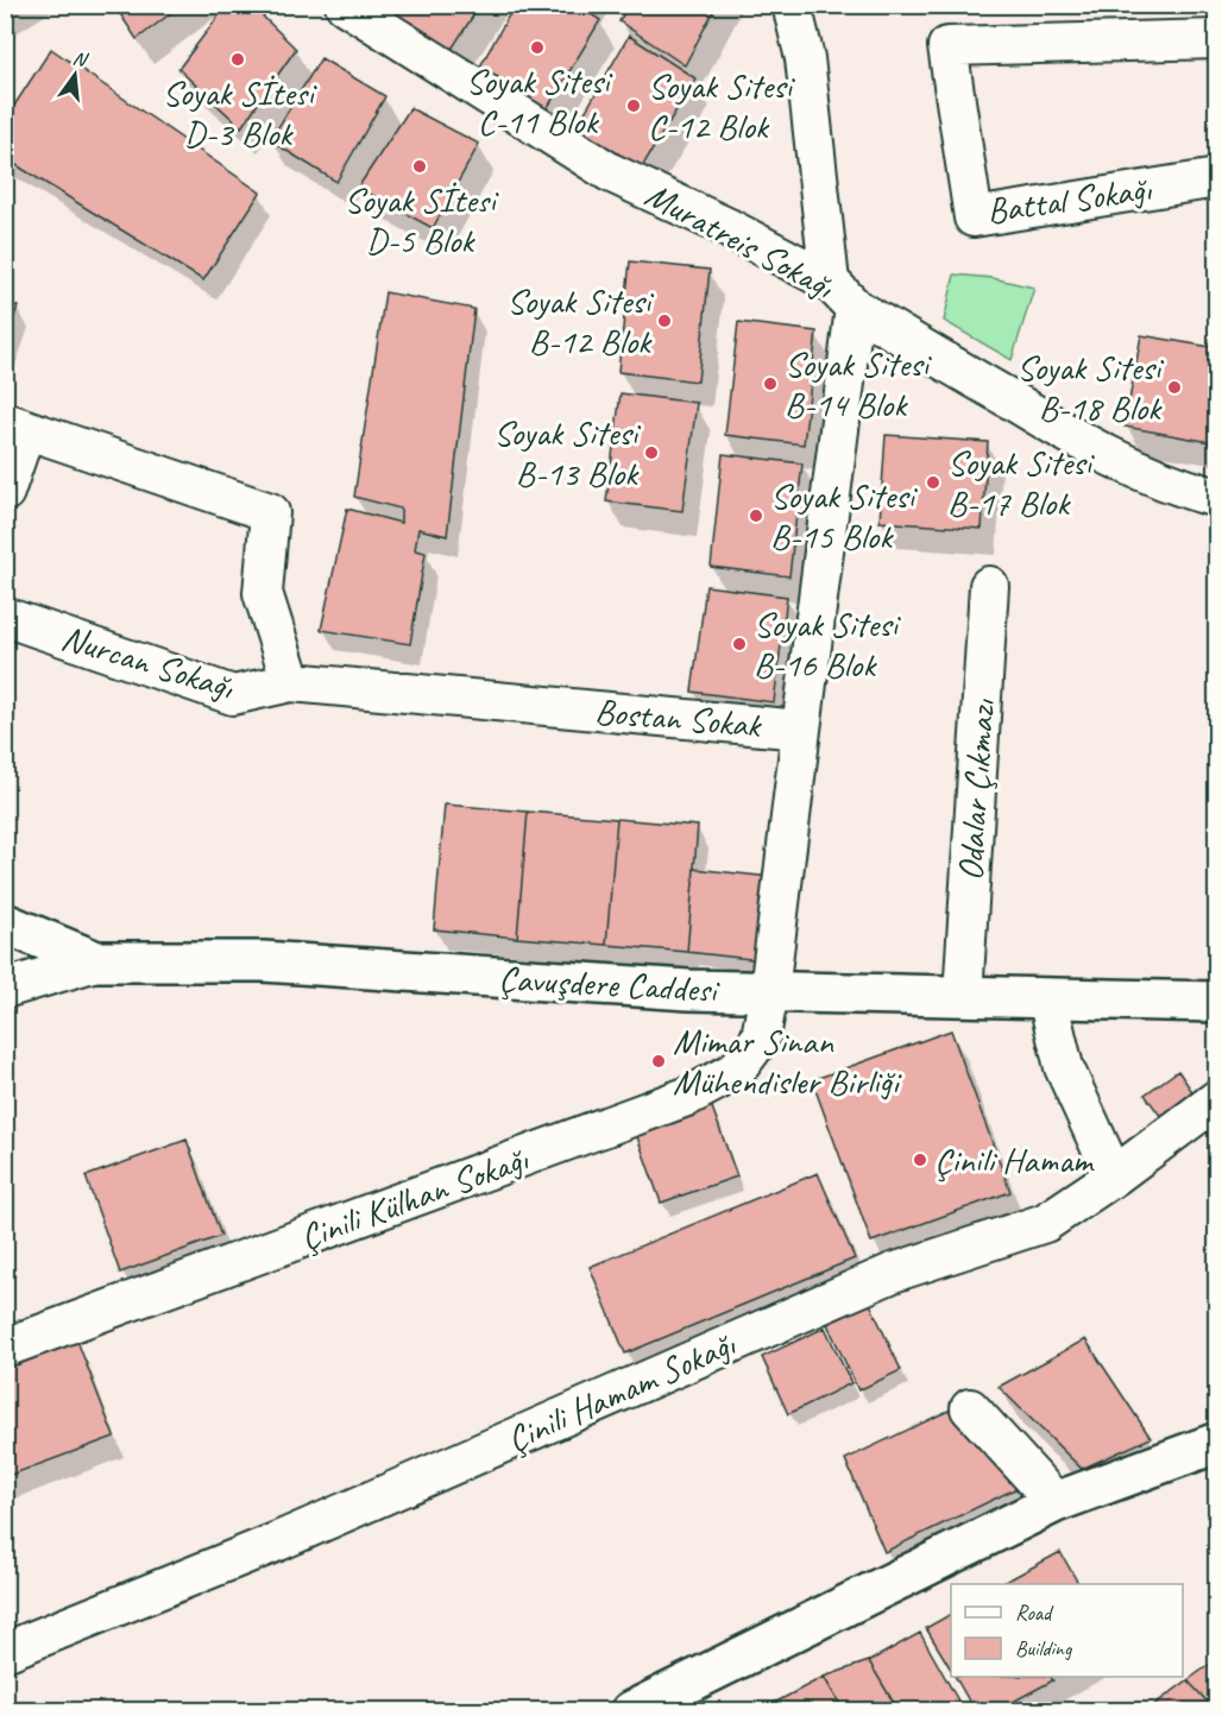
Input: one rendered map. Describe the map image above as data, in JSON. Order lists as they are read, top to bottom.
{
  "streets": {
    "street": [
      "Battal Sokağı",
      "Muratreis Sokağı",
      "Nurcan Sokağı",
      "Bostan Sokak",
      "Odalar Çıkmazı",
      "Çavuşdere Caddesi",
      "Çinili Külhan Sokağı",
      "Çinili Hamam Sokağı"
    ]
  },
  "crossings": [
    ["Nurcan Sokağı", "Bostan Sokak"],
    ["Bostan Sokak", "Çavuşdere Caddesi"],
    ["Bostan Sokak", "Çinili Külhan Sokağı"],
    ["Odalar Çıkmazı", "Çavuşdere Caddesi"],
    ["Çavuşdere Caddesi", "Çinili Külhan Sokağı"]
  ],
  "places": [
    "Soyak Sitesi C-11 Blok",
    "Soyak Sİtesi D-3 Blok",
    "Soyak Sitesi C-12 Blok",
    "Soyak Sİtesi D-5 Blok",
    "Soyak Sitesi B-12 Blok",
    "Soyak Sitesi B-14 Blok",
    "Soyak Sitesi B-18 Blok",
    "Soyak Sitesi B-13 Blok",
    "Soyak Sitesi B-17 Blok",
    "Soyak Sitesi B-15 Blok",
    "Soyak Sitesi B-16 Blok",
    "Mimar Sinan Mühendisler Birliği",
    "Çinili Hamam"
  ],
  "legend": ["Road", "Building"],
  "north": "top"
}
